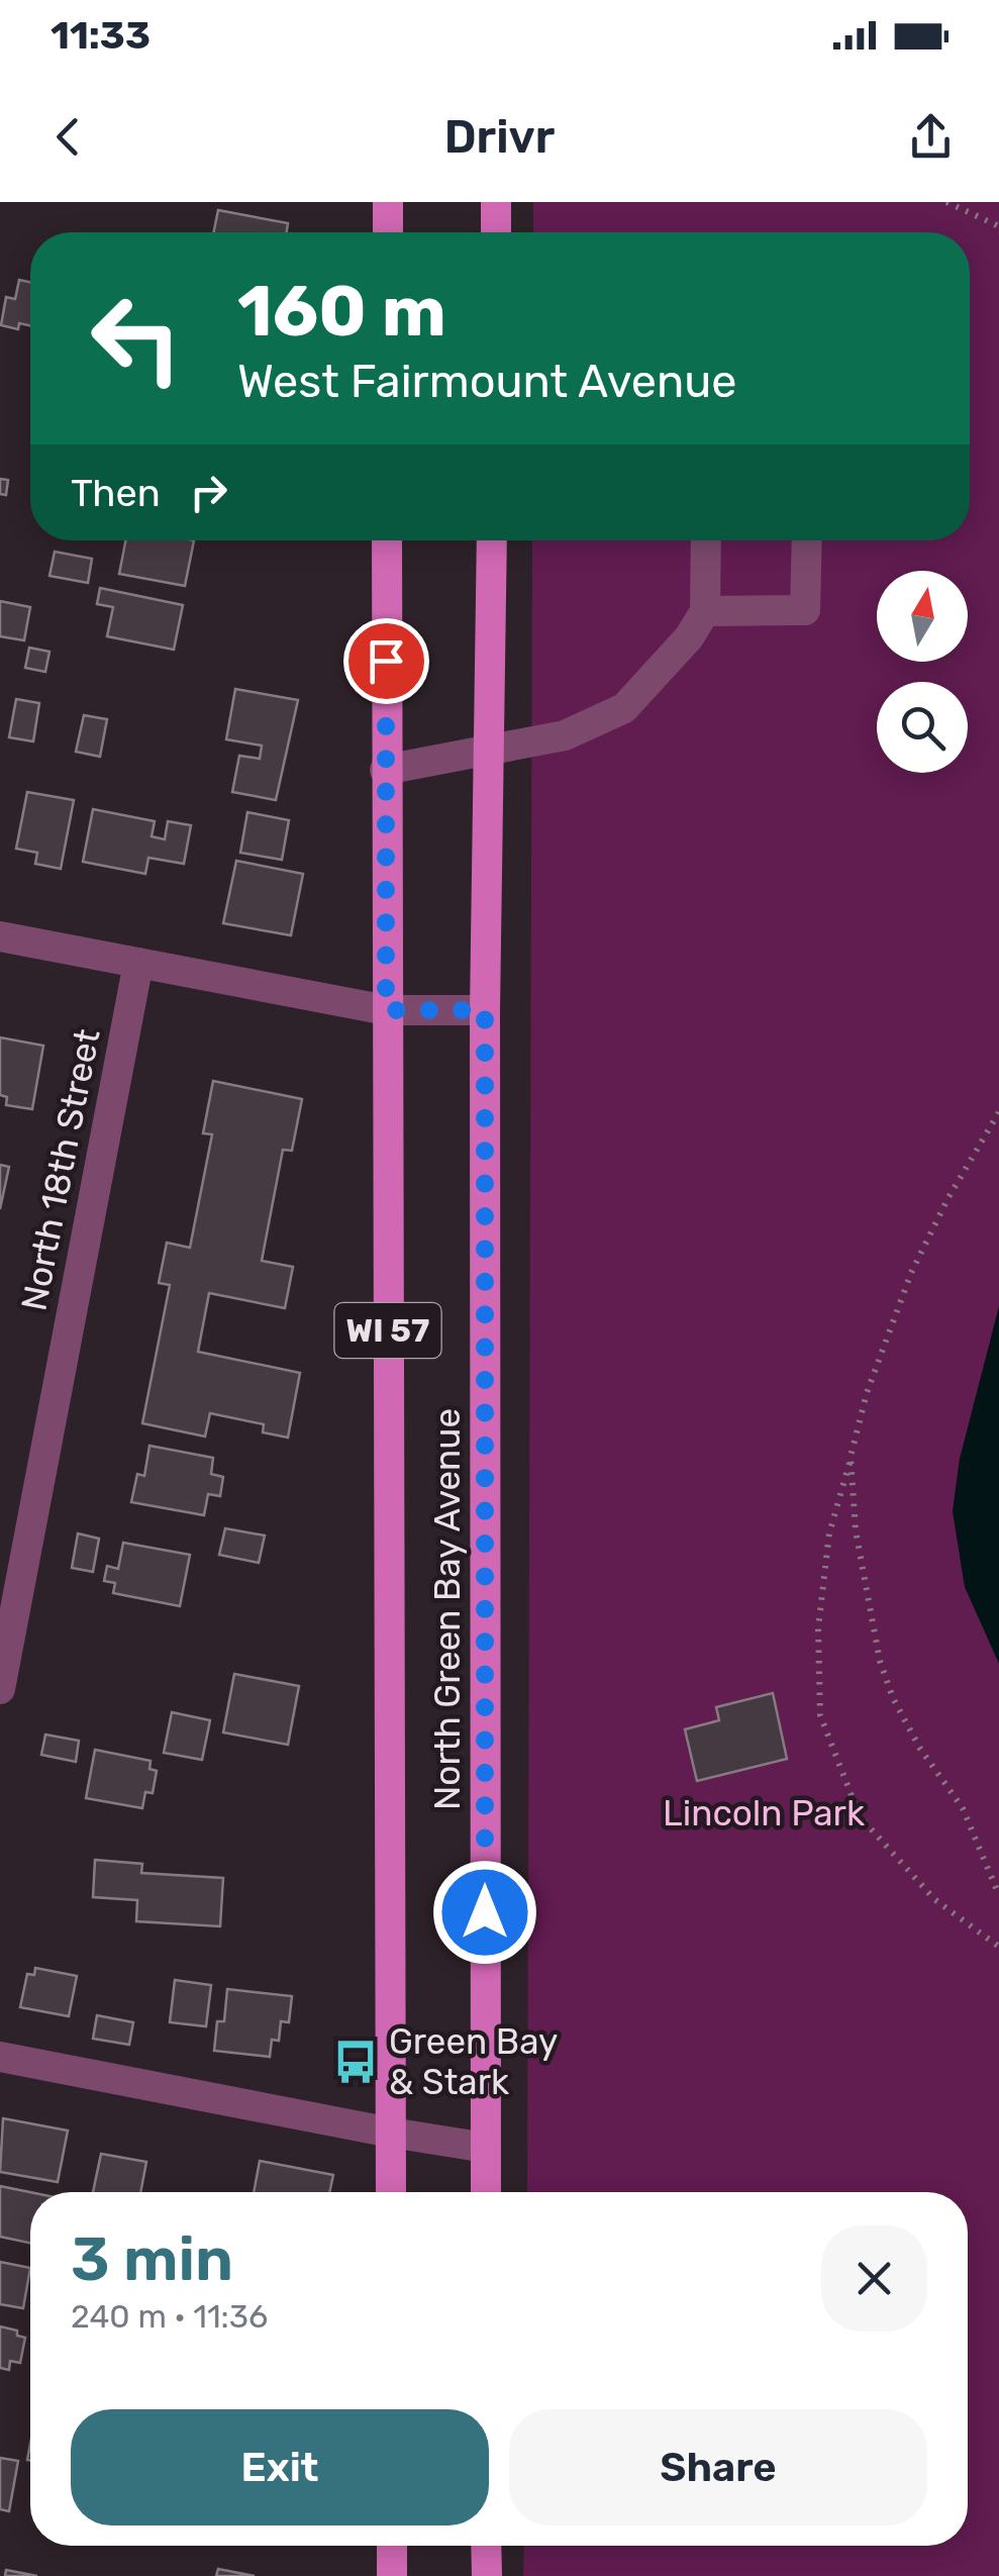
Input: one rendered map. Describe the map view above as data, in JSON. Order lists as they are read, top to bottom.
{
  "streets": {
    "main road": ["WI 57", "North Green Bay Avenue"],
    "street": ["North 18th Street"]
  },
  "parks": ["Lincoln Park"],
  "places": {
    "bus stop": ["Green Bay & Stark"]
  },
  "north": "top",
  "page": {
    "status": "11:33",
    "header": "Drivr",
    "turn": ["160 m", "West Fairmount Avenue"],
    "then": "Then",
    "heading": ["3 min", "240 m · 11:36"],
    "buttons": ["Exit", "Share"]
  }
}
